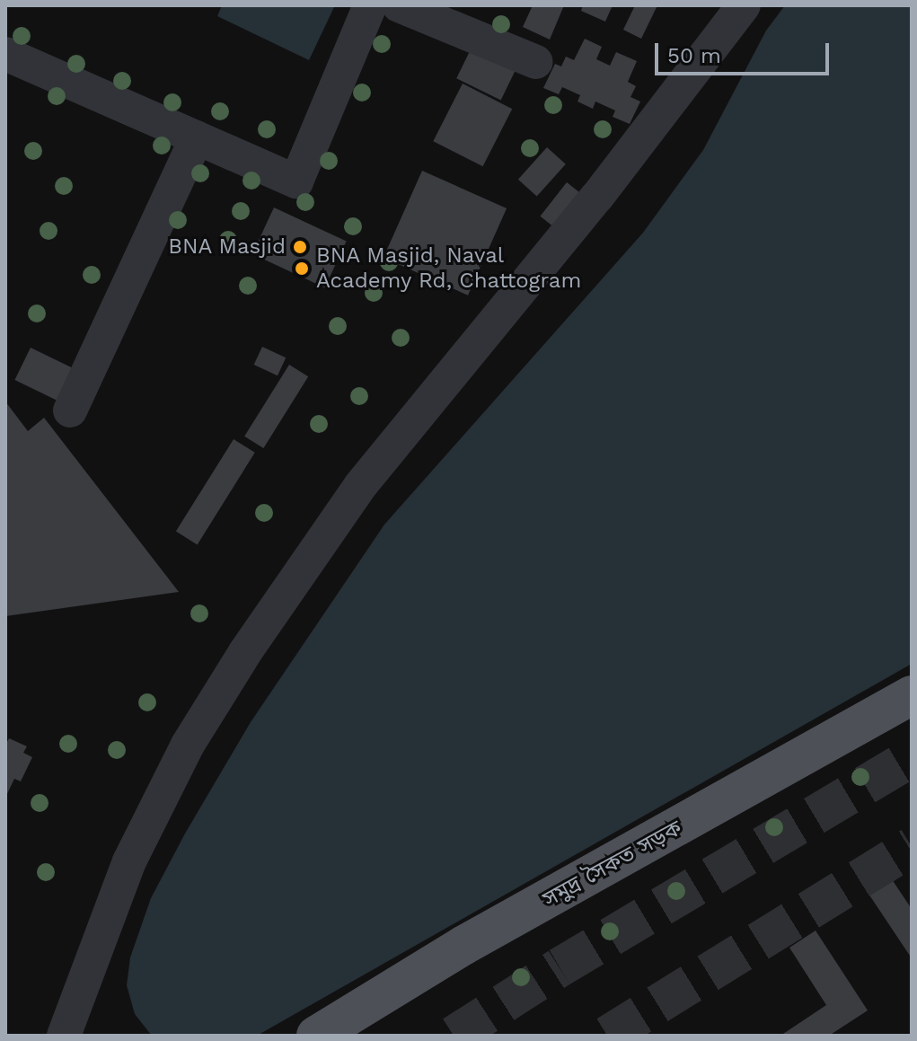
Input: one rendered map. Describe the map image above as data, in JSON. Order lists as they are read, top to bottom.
{
  "streets": {
    "main road": ["সমুদ্র সৈকত সড়ক"]
  },
  "places": ["BNA Masjid", "BNA Masjid, Naval Academy Rd, Chattogram"],
  "scale_bar": "50 m"
}
